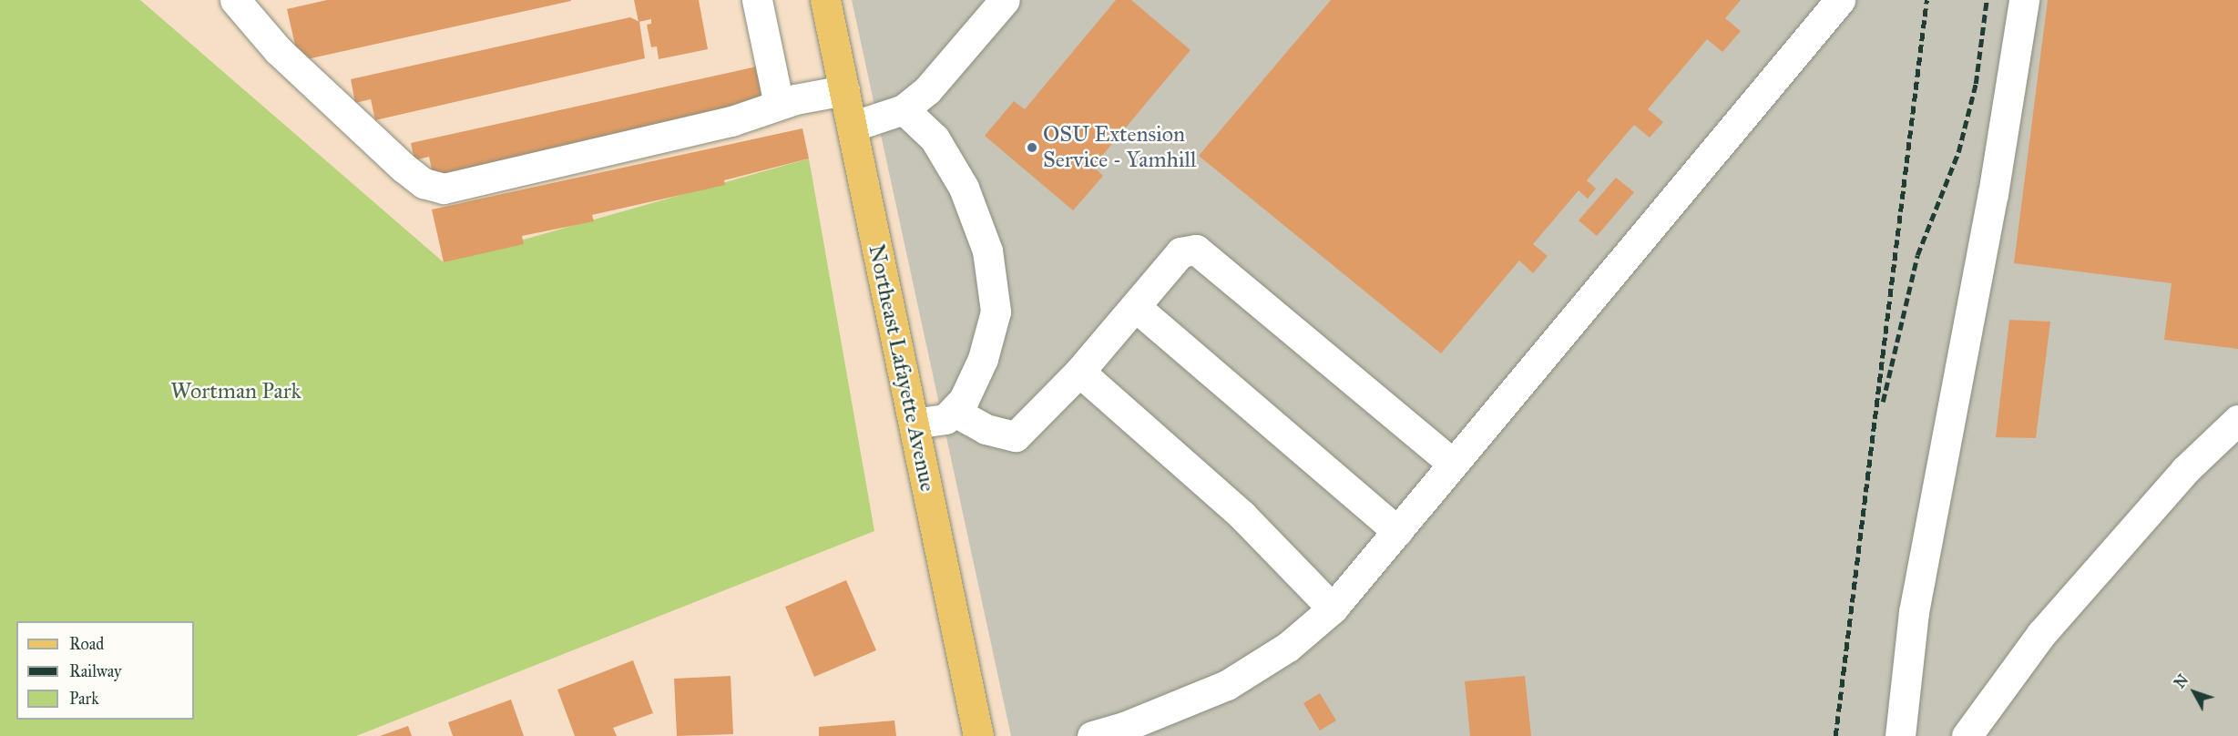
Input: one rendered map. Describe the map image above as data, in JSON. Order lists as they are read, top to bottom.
{
  "streets": {
    "main road": ["Northeast Lafayette Avenue"]
  },
  "parks": ["Wortman Park"],
  "places": ["OSU Extension Service - Yamhill"],
  "legend": ["Road", "Railway", "Park"],
  "north": "top left"
}
